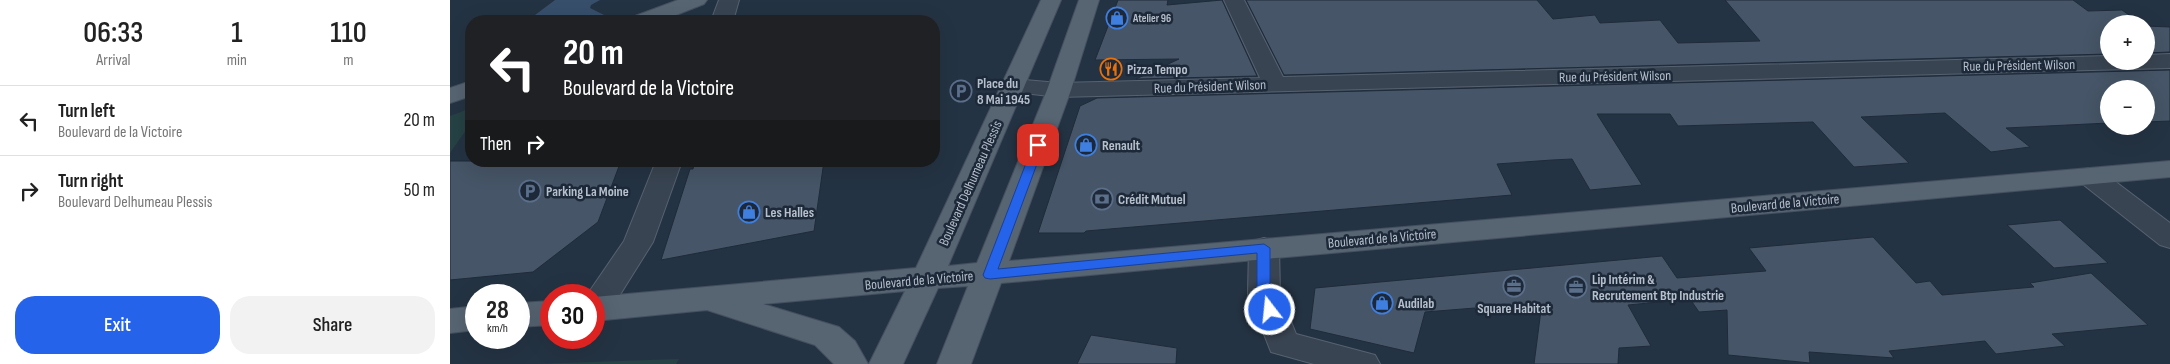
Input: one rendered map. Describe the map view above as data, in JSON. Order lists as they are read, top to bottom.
{
  "streets": {
    "main road": ["Boulevard Delhumeau Plessis", "Boulevard de la Victoire"],
    "street": ["Rue du Président Wilson"]
  },
  "crossings": [
    ["Rue du Président Wilson", "Boulevard Delhumeau Plessis"],
    ["Boulevard Delhumeau Plessis", "Boulevard de la Victoire"]
  ],
  "places": {
    "shop": [
      "Atelier 96",
      "Renault",
      "Les Halles",
      "Audilab"
    ],
    "restaurant": ["Pizza Tempo"],
    "parking": ["Place du 8 Mai 1945", "Parking La Moine"],
    "bank": ["Crédit Mutuel"],
    "office": ["Square Habitat", "Lip Intérim & Recrutement Btp Industrie"]
  },
  "page": {
    "eta": [
      "06:33",
      "Arrival",
      "1",
      "min",
      "110",
      "m"
    ],
    "map_buttons": ["+", "−"],
    "turn": ["20 m", "Boulevard de la Victoire"],
    "list": [
      {
        "name": "Turn left",
        "note": "Boulevard de la Victoire",
        "value": "20 m"
      },
      {
        "name": "Turn right",
        "note": "Boulevard Delhumeau Plessis",
        "value": "50 m"
      }
    ],
    "then": "Then",
    "speed": "28 km/h",
    "limit": "30",
    "buttons": ["Exit", "Share"]
  }
}
